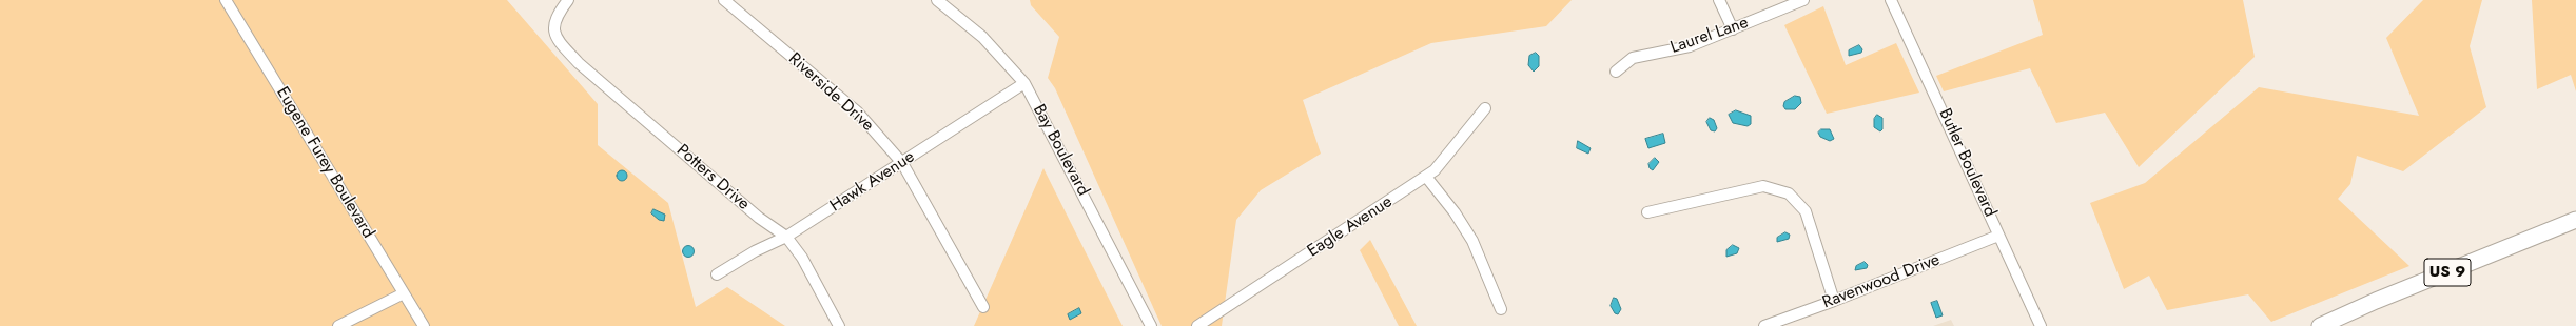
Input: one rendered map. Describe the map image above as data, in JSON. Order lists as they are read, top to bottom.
{
  "streets": {
    "highway": ["US 9"],
    "street": [
      "Laurel Lane",
      "Riverside Drive",
      "Bay Boulevard",
      "Eugene Furey Boulevard",
      "Butler Boulevard",
      "Potters Drive",
      "Hawk Avenue",
      "Eagle Avenue",
      "Ravenwood Drive"
    ]
  },
  "crossings": [
    ["Riverside Drive", "Hawk Avenue"],
    ["Bay Boulevard", "Hawk Avenue"],
    ["Butler Boulevard", "Ravenwood Drive"],
    ["Potters Drive", "Hawk Avenue"]
  ]
}
